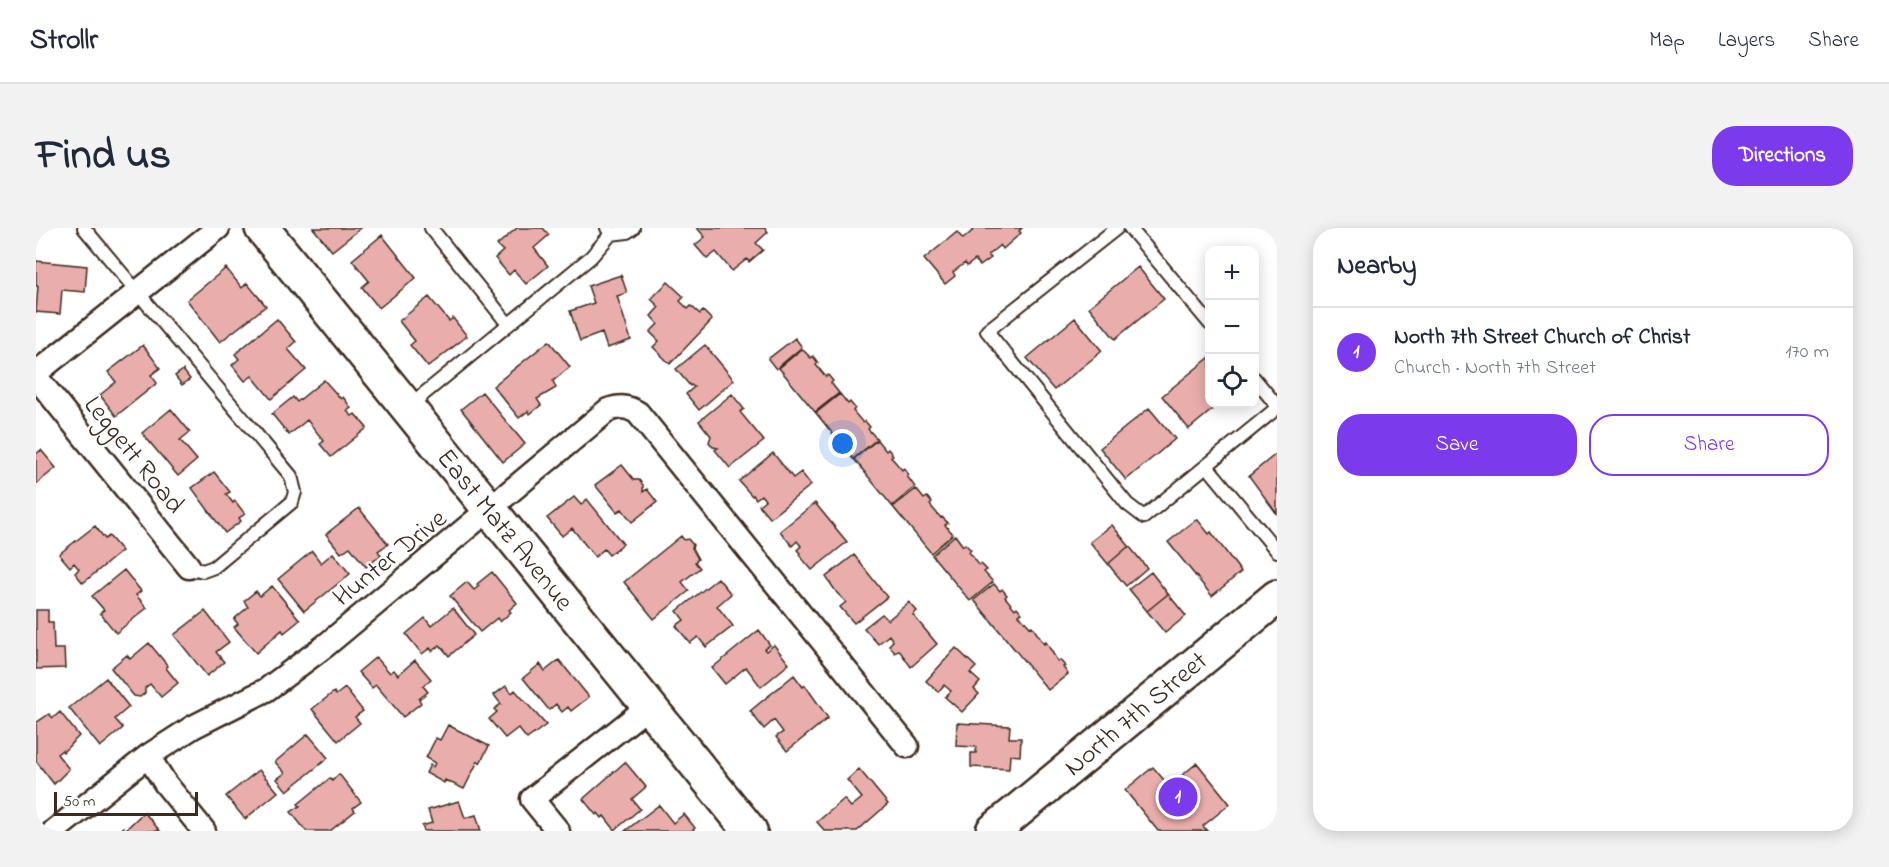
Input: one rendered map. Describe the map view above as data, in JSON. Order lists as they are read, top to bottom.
{
  "streets": {
    "street": [
      "Leggett Road",
      "East Matz Avenue",
      "Hunter Drive",
      "North 7th Street"
    ]
  },
  "crossings": [
    ["East Matz Avenue", "Hunter Drive"]
  ],
  "scale_bar": "50 m",
  "page": {
    "header": "Strollr",
    "nav": ["Map", "Layers", "Share"],
    "title": "Find us",
    "buttons": [
      "Directions",
      ["Save", "Share"]
    ],
    "heading": "Nearby",
    "map_buttons": ["+", "−"],
    "list": [
      {
        "mark": "1",
        "name": "North 7th Street Church of Christ",
        "note": "Church · North 7th Street",
        "value": "170 m"
      }
    ],
    "pins": "1",
    "scale": "50 m"
  }
}
